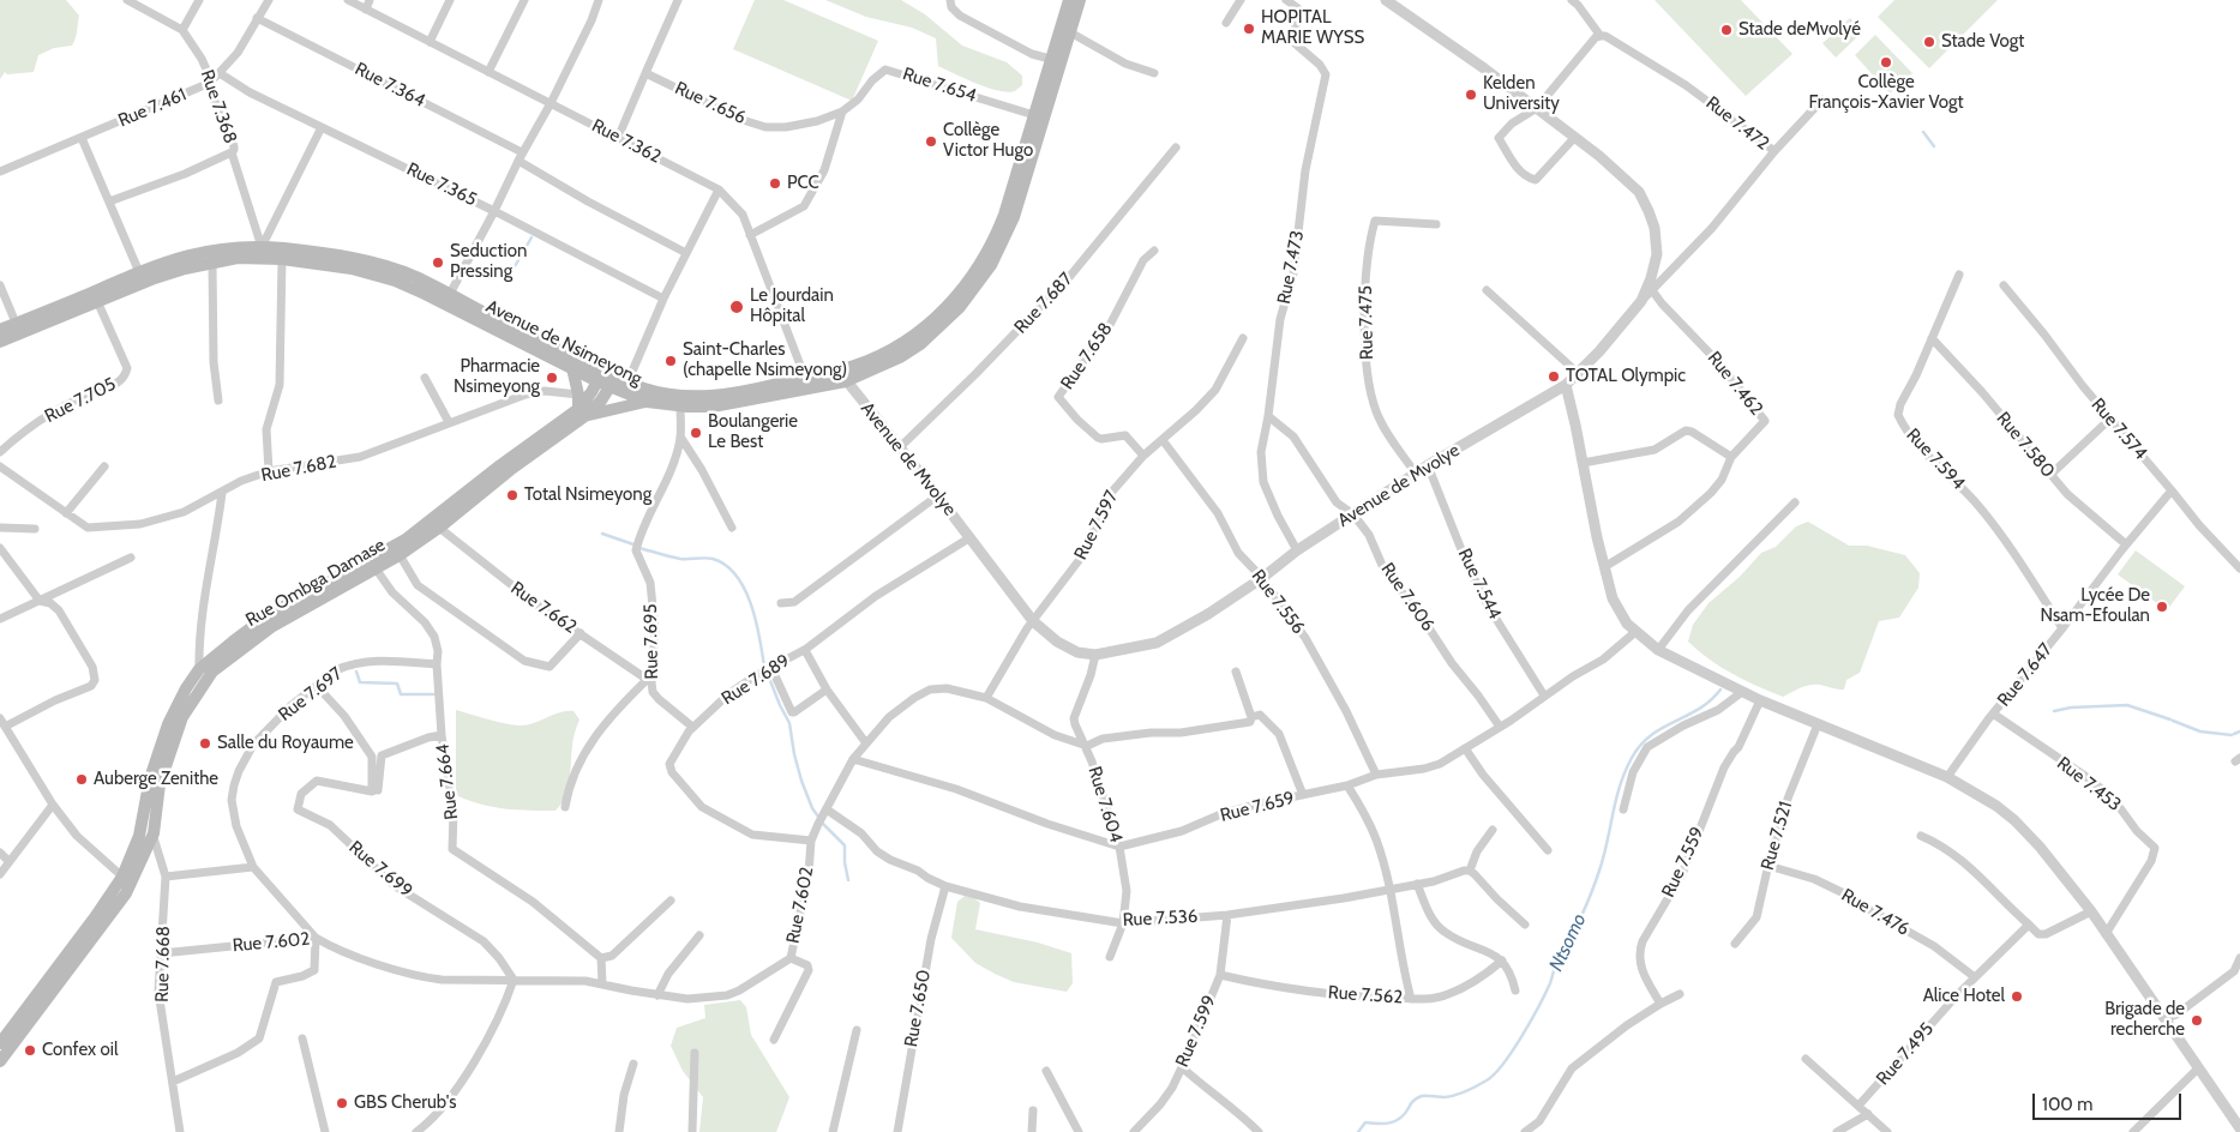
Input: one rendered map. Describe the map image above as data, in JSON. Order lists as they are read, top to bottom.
{
  "streets": {
    "main road": ["Avenue de Nsimeyong", "Rue Ombga Damase"],
    "street": [
      "Rue 7.364",
      "Rue 7.654",
      "Rue 7.656",
      "Rue 7.368",
      "Rue 7.461",
      "Rue 7.472",
      "Rue 7.362",
      "Rue 7.365",
      "Rue 7.473",
      "Rue 7.687",
      "Rue 7.475",
      "Rue 7.658",
      "Rue 7.462",
      "Rue 7.705",
      "Rue 7.574",
      "Rue 7.580",
      "Avenue de Mvolye",
      "Rue 7.594",
      "Rue 7.682",
      "Rue 7.597",
      "Rue 7.544",
      "Rue 7.606",
      "Rue 7.556",
      "Rue 7.662",
      "Rue 7.695",
      "Rue 7.647",
      "Rue 7.689",
      "Rue 7.697",
      "Rue 7.664",
      "Rue 7.453",
      "Rue 7.604",
      "Rue 7.659",
      "Rue 7.521",
      "Rue 7.559",
      "Rue 7.699",
      "Rue 7.602",
      "Rue 7.476",
      "Rue 7.536",
      "Rue 7.668",
      "Rue 7.562",
      "Rue 7.650",
      "Rue 7.599",
      "Rue 7.495"
    ]
  },
  "crossings": [
    ["Rue 7.364", "Rue 7.461"],
    ["Rue 7.654", "Rue 7.656"],
    ["Rue 7.654", "Avenue de Nsimeyong"],
    ["Rue 7.368", "Rue 7.461"],
    ["Rue 7.368", "Avenue de Nsimeyong"],
    ["Rue 7.461", "Rue 7.365"],
    ["Rue 7.472", "Rue 7.462"],
    ["Rue 7.472", "Avenue de Mvolye"],
    ["Rue 7.362", "Avenue de Nsimeyong"],
    ["Rue 7.473", "Avenue de Mvolye"],
    ["Rue 7.473", "Rue 7.606"],
    ["Rue 7.687", "Avenue de Mvolye"],
    ["Rue 7.475", "Avenue de Mvolye"],
    ["Avenue de Nsimeyong", "Rue 7.705"],
    ["Avenue de Nsimeyong", "Avenue de Mvolye"],
    ["Avenue de Nsimeyong", "Rue Ombga Damase"],
    ["Avenue de Nsimeyong", "Rue 7.695"],
    ["Rue 7.658", "Rue 7.597"],
    ["Rue 7.574", "Rue 7.647"],
    ["Rue 7.580", "Rue 7.594"],
    ["Rue 7.580", "Rue 7.647"],
    ["Avenue de Mvolye", "Rue 7.597"],
    ["Avenue de Mvolye", "Rue 7.544"],
    ["Avenue de Mvolye", "Rue 7.606"],
    ["Avenue de Mvolye", "Rue 7.556"],
    ["Avenue de Mvolye", "Rue 7.689"],
    ["Avenue de Mvolye", "Rue 7.604"],
    ["Rue 7.594", "Rue 7.647"],
    ["Rue 7.597", "Rue 7.556"],
    ["Rue 7.597", "Rue 7.602"],
    ["Rue Ombga Damase", "Rue 7.662"],
    ["Rue Ombga Damase", "Rue 7.664"],
    ["Rue Ombga Damase", "Rue 7.668"],
    ["Rue 7.544", "Rue 7.659"],
    ["Rue 7.606", "Rue 7.659"],
    ["Rue 7.556", "Rue 7.659"],
    ["Rue 7.662", "Rue 7.695"],
    ["Rue 7.695", "Rue 7.689"],
    ["Rue 7.647", "Rue 7.453"],
    ["Rue 7.689", "Rue 7.602"],
    ["Rue 7.697", "Rue 7.664"],
    ["Rue 7.697", "Rue 7.699"],
    ["Rue 7.697", "Rue 7.602"],
    ["Rue 7.604", "Rue 7.659"],
    ["Rue 7.604", "Rue 7.602"],
    ["Rue 7.604", "Rue 7.536"],
    ["Rue 7.521", "Rue 7.476"],
    ["Rue 7.699", "Rue 7.602"],
    ["Rue 7.602", "Rue 7.536"],
    ["Rue 7.602", "Rue 7.668"],
    ["Rue 7.476", "Rue 7.495"],
    ["Rue 7.536", "Rue 7.650"],
    ["Rue 7.536", "Rue 7.599"],
    ["Rue 7.562", "Rue 7.599"]
  ],
  "water": ["Ntsomo"],
  "places": [
    "HOPITAL MARIE WYSS",
    "Stade deMvolyé",
    "Stade Vogt",
    "Collège François-Xavier Vogt",
    "Kelden University",
    "Collège Victor Hugo",
    "PCC",
    "Seduction Pressing",
    "Le Jourdain Hôpital",
    "Saint-Charles (chapelle Nsimeyong)",
    "TOTAL Olympic",
    "Pharmacie Nsimeyong",
    "Boulangerie Le Best",
    "Total Nsimeyong",
    "Lycée De Nsam-Efoulan",
    "Salle du Royaume",
    "Auberge Zenithe",
    "Alice Hotel",
    "Brigade de recherche",
    "Confex oil",
    "GBS Cherub's"
  ],
  "scale_bar": "100 m"
}
